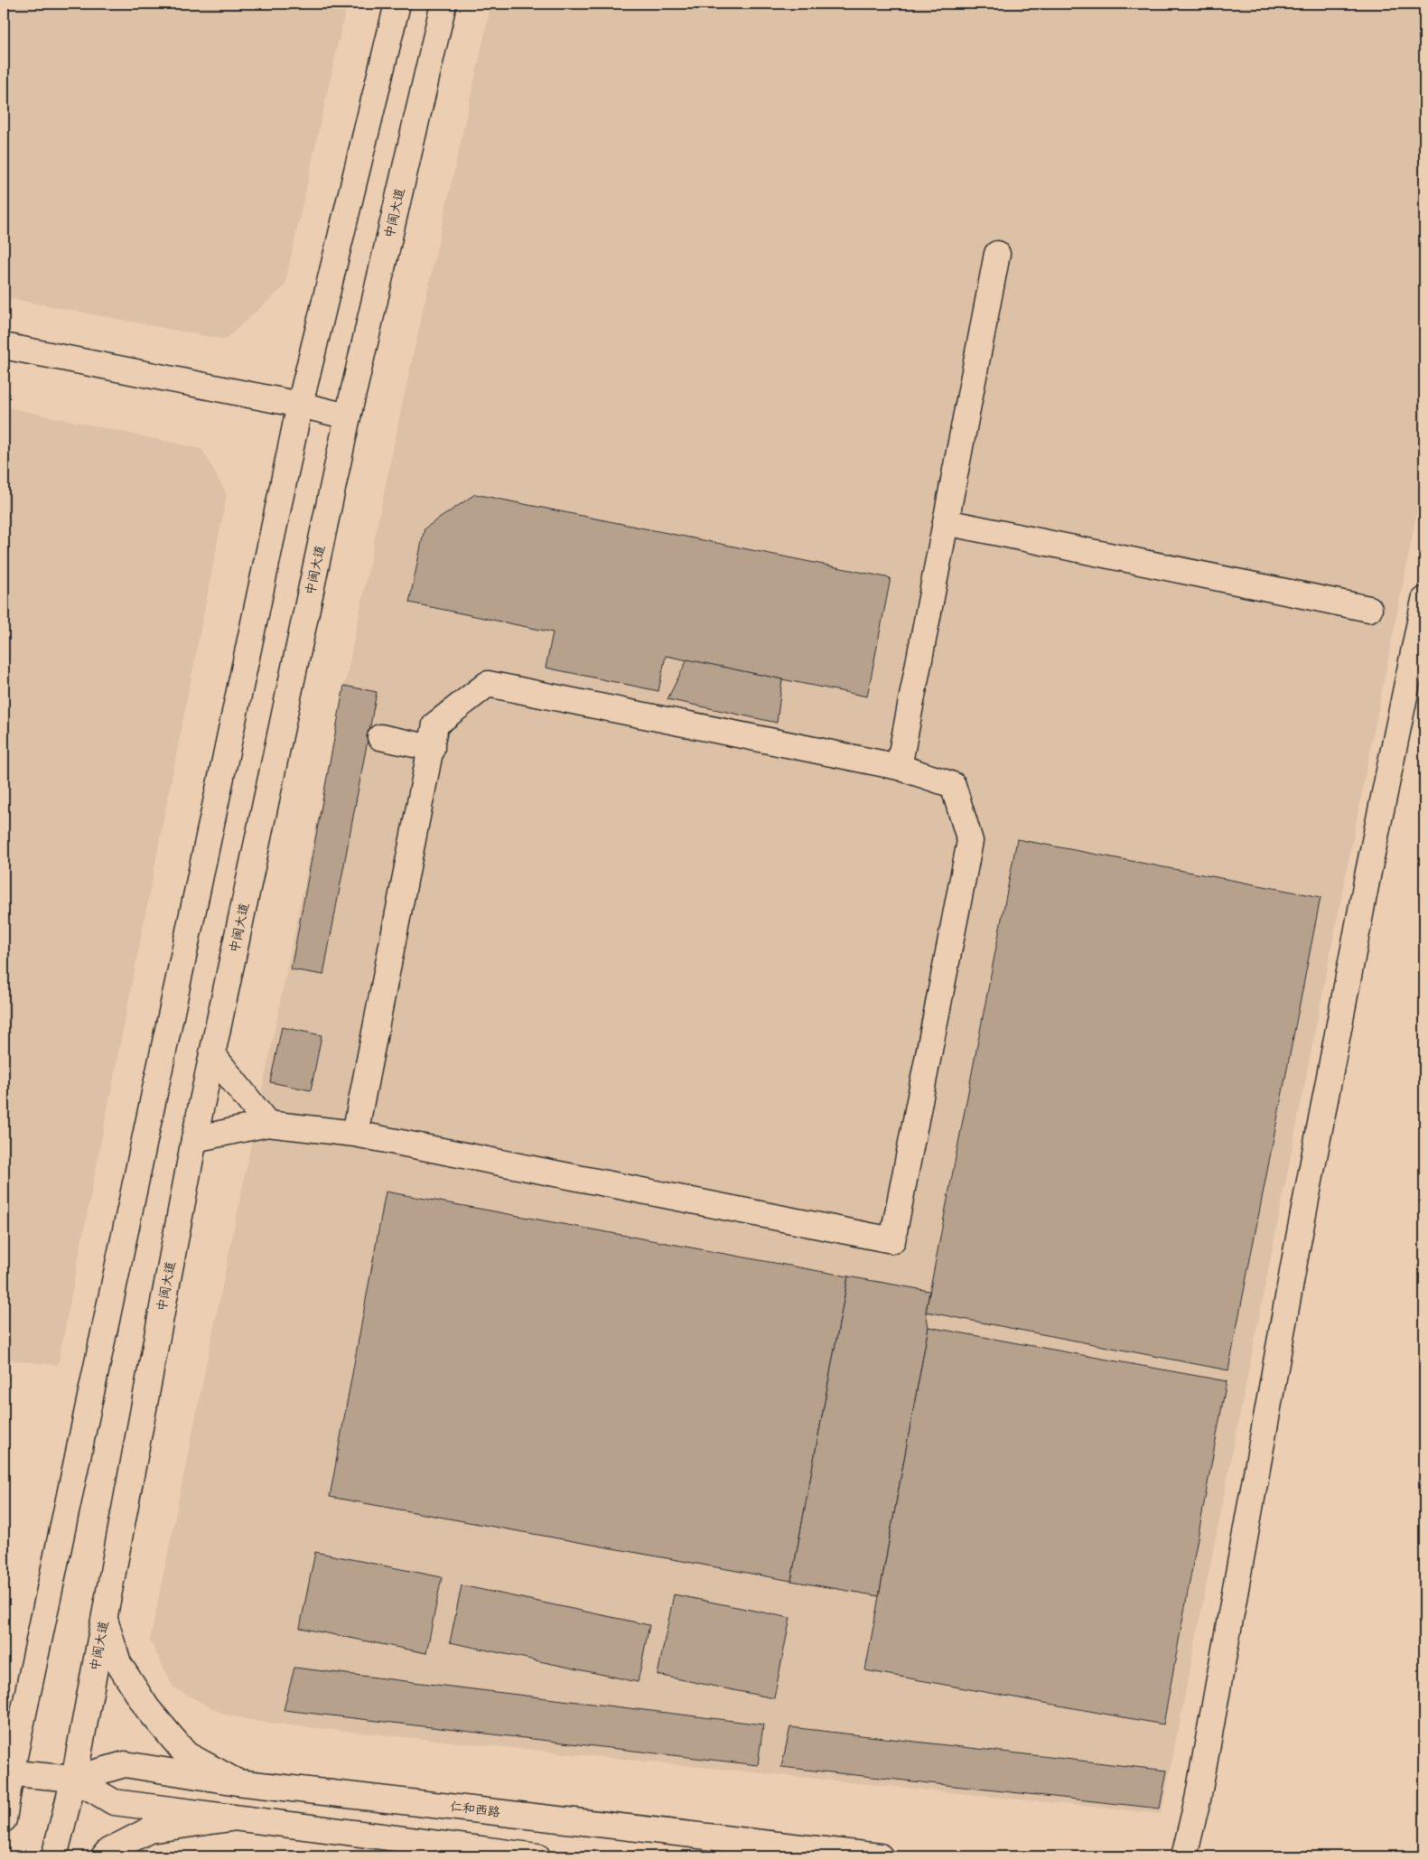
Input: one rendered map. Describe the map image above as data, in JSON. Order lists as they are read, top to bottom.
{
  "streets": {
    "main road": ["中闽大道", "仁和西路"]
  },
  "crossings": [
    ["中闽大道", "仁和西路"]
  ]
}
